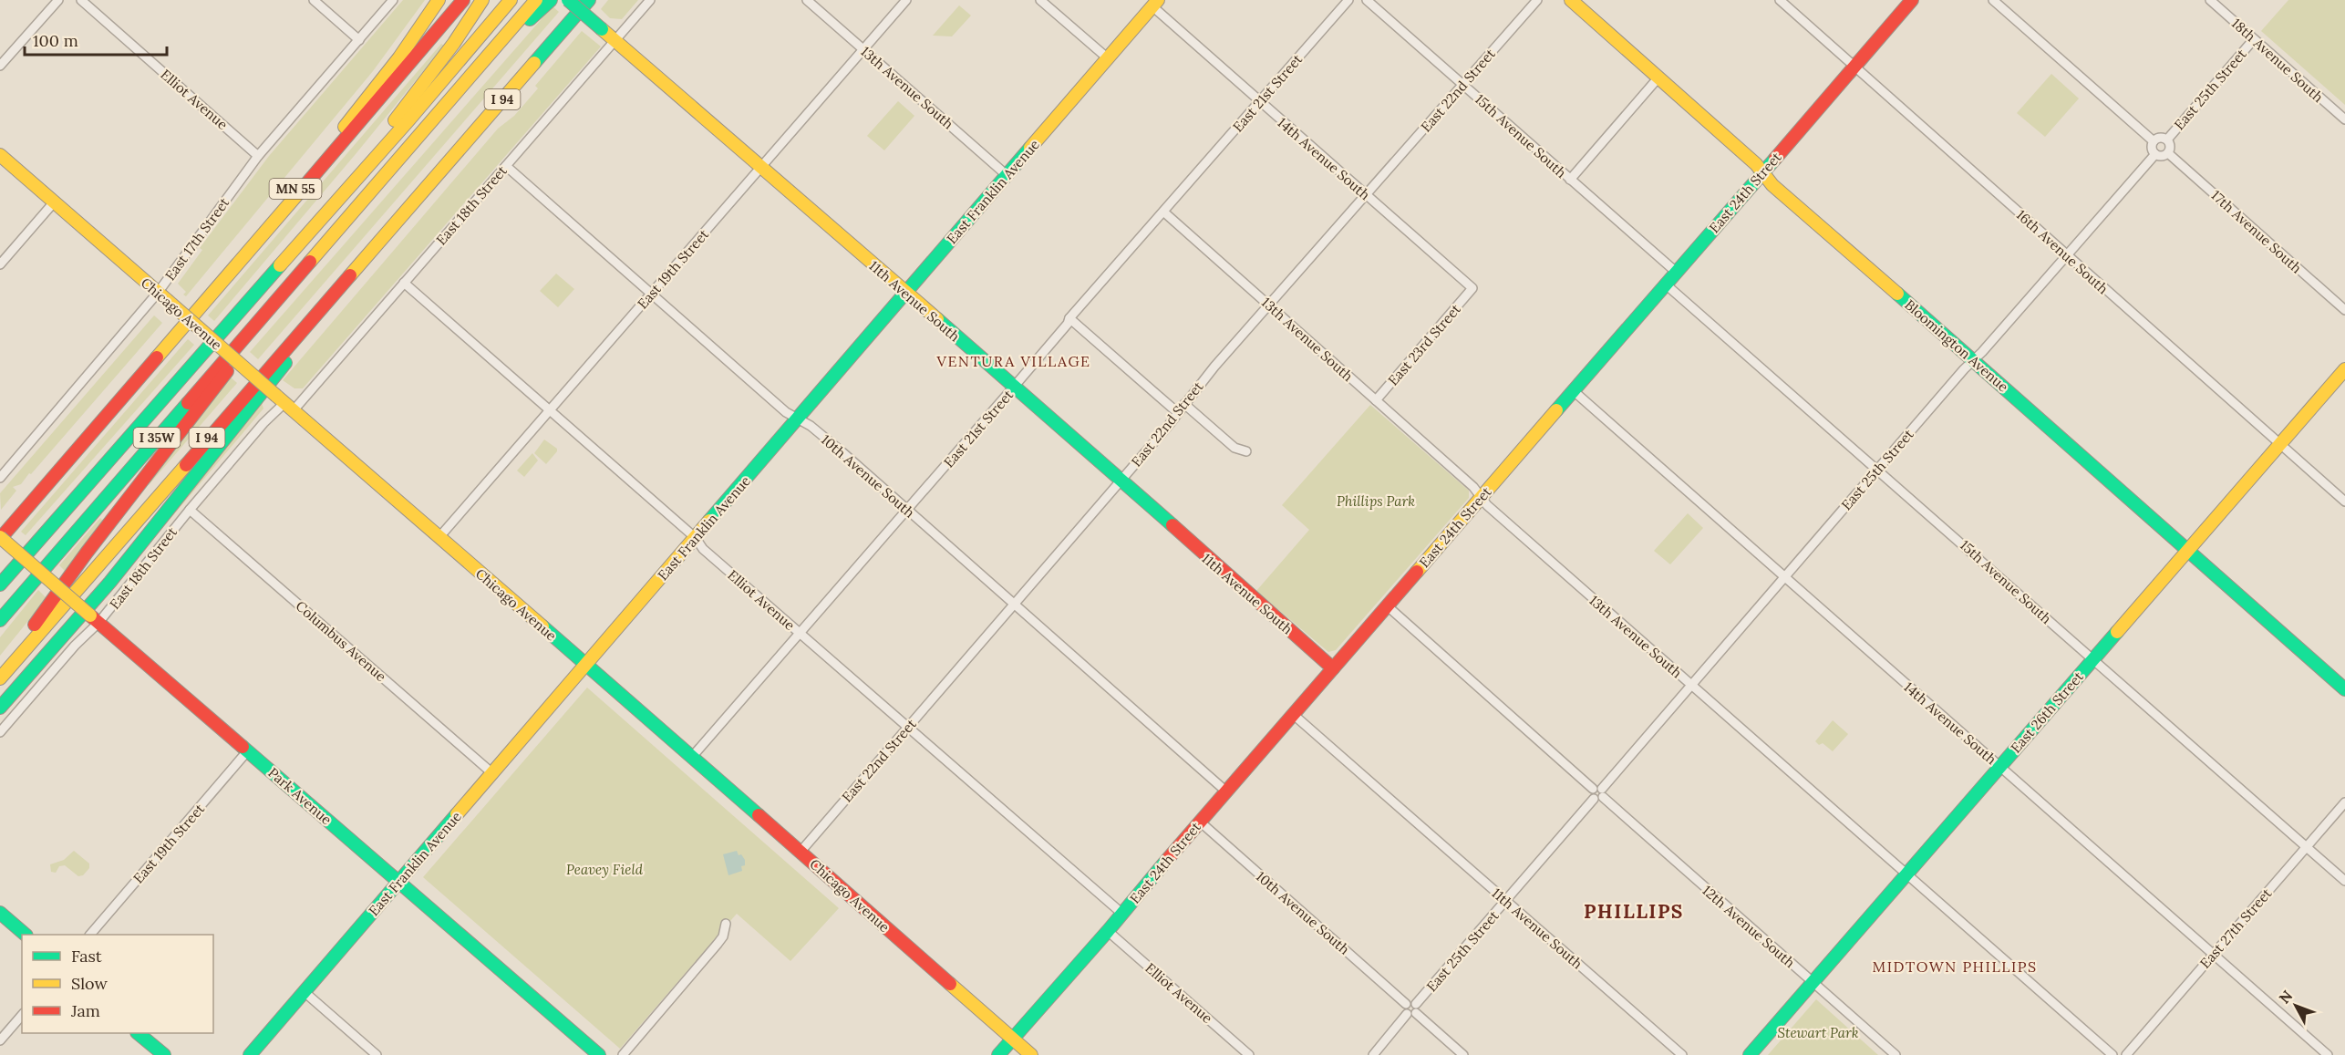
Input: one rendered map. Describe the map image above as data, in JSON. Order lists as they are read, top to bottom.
{
  "streets": {
    "main road": [
      "I 94",
      "MN 55",
      "East Franklin Avenue",
      "East 24th Street",
      "11th Avenue South",
      "Chicago Avenue",
      "Bloomington Avenue",
      "I 35W",
      "East 26th Street",
      "Park Avenue"
    ],
    "street": [
      "18th Avenue South",
      "13th Avenue South",
      "East 25th Street",
      "East 22nd Street",
      "East 21st Street",
      "Elliot Avenue",
      "15th Avenue South",
      "14th Avenue South",
      "East 18th Street",
      "17th Avenue South",
      "East 17th Street",
      "16th Avenue South",
      "East 19th Street",
      "East 23rd Street",
      "10th Avenue South",
      "Columbus Avenue",
      "12th Avenue South",
      "East 27th Street"
    ]
  },
  "crossings": [
    ["18th Avenue South", "East 25th Street"],
    ["13th Avenue South", "East 25th Street"],
    ["13th Avenue South", "East 22nd Street"],
    ["13th Avenue South", "East 21st Street"],
    ["13th Avenue South", "East Franklin Avenue"],
    ["13th Avenue South", "East 24th Street"],
    ["13th Avenue South", "East 19th Street"],
    ["13th Avenue South", "East 23rd Street"],
    ["13th Avenue South", "East 26th Street"],
    ["East 25th Street", "15th Avenue South"],
    ["East 25th Street", "14th Avenue South"],
    ["East 25th Street", "17th Avenue South"],
    ["East 25th Street", "16th Avenue South"],
    ["East 25th Street", "11th Avenue South"],
    ["East 25th Street", "Bloomington Avenue"],
    ["East 25th Street", "10th Avenue South"],
    ["East 25th Street", "12th Avenue South"],
    ["East 22nd Street", "Elliot Avenue"],
    ["East 22nd Street", "15th Avenue South"],
    ["East 22nd Street", "14th Avenue South"],
    ["East 22nd Street", "11th Avenue South"],
    ["East 22nd Street", "Chicago Avenue"],
    ["East 22nd Street", "10th Avenue South"],
    ["East 21st Street", "Elliot Avenue"],
    ["East 21st Street", "14th Avenue South"],
    ["East 21st Street", "11th Avenue South"],
    ["East 21st Street", "Chicago Avenue"],
    ["East 21st Street", "10th Avenue South"],
    ["Elliot Avenue", "East Franklin Avenue"],
    ["Elliot Avenue", "East 24th Street"],
    ["Elliot Avenue", "East 18th Street"],
    ["Elliot Avenue", "East 17th Street"],
    ["Elliot Avenue", "East 19th Street"],
    ["15th Avenue South", "East 24th Street"],
    ["15th Avenue South", "East 26th Street"],
    ["15th Avenue South", "East 27th Street"],
    ["14th Avenue South", "East Franklin Avenue"],
    ["14th Avenue South", "East 24th Street"],
    ["14th Avenue South", "East 23rd Street"],
    ["14th Avenue South", "East 26th Street"],
    ["14th Avenue South", "East 27th Street"],
    ["East Franklin Avenue", "11th Avenue South"],
    ["East Franklin Avenue", "Chicago Avenue"],
    ["East Franklin Avenue", "10th Avenue South"],
    ["East Franklin Avenue", "Columbus Avenue"],
    ["East Franklin Avenue", "Park Avenue"],
    ["East 24th Street", "16th Avenue South"],
    ["East 24th Street", "11th Avenue South"],
    ["East 24th Street", "Chicago Avenue"],
    ["East 24th Street", "Bloomington Avenue"],
    ["East 24th Street", "10th Avenue South"],
    ["East 24th Street", "12th Avenue South"],
    ["East 18th Street", "11th Avenue South"],
    ["East 18th Street", "Chicago Avenue"],
    ["East 18th Street", "10th Avenue South"],
    ["East 18th Street", "Columbus Avenue"],
    ["East 18th Street", "Park Avenue"],
    ["East 17th Street", "Chicago Avenue"],
    ["16th Avenue South", "East 26th Street"],
    ["East 19th Street", "11th Avenue South"],
    ["East 19th Street", "Chicago Avenue"],
    ["East 19th Street", "10th Avenue South"],
    ["East 19th Street", "Park Avenue"],
    ["Bloomington Avenue", "East 26th Street"],
    ["East 26th Street", "12th Avenue South"]
  ],
  "districts": ["VENTURA VILLAGE", "PHILLIPS", "MIDTOWN PHILLIPS"],
  "parks": ["Phillips Park", "Peavey Field", "Stewart Park"],
  "legend": ["Fast", "Slow", "Jam"],
  "scale_bar": "100 m",
  "north": "top left"
}
